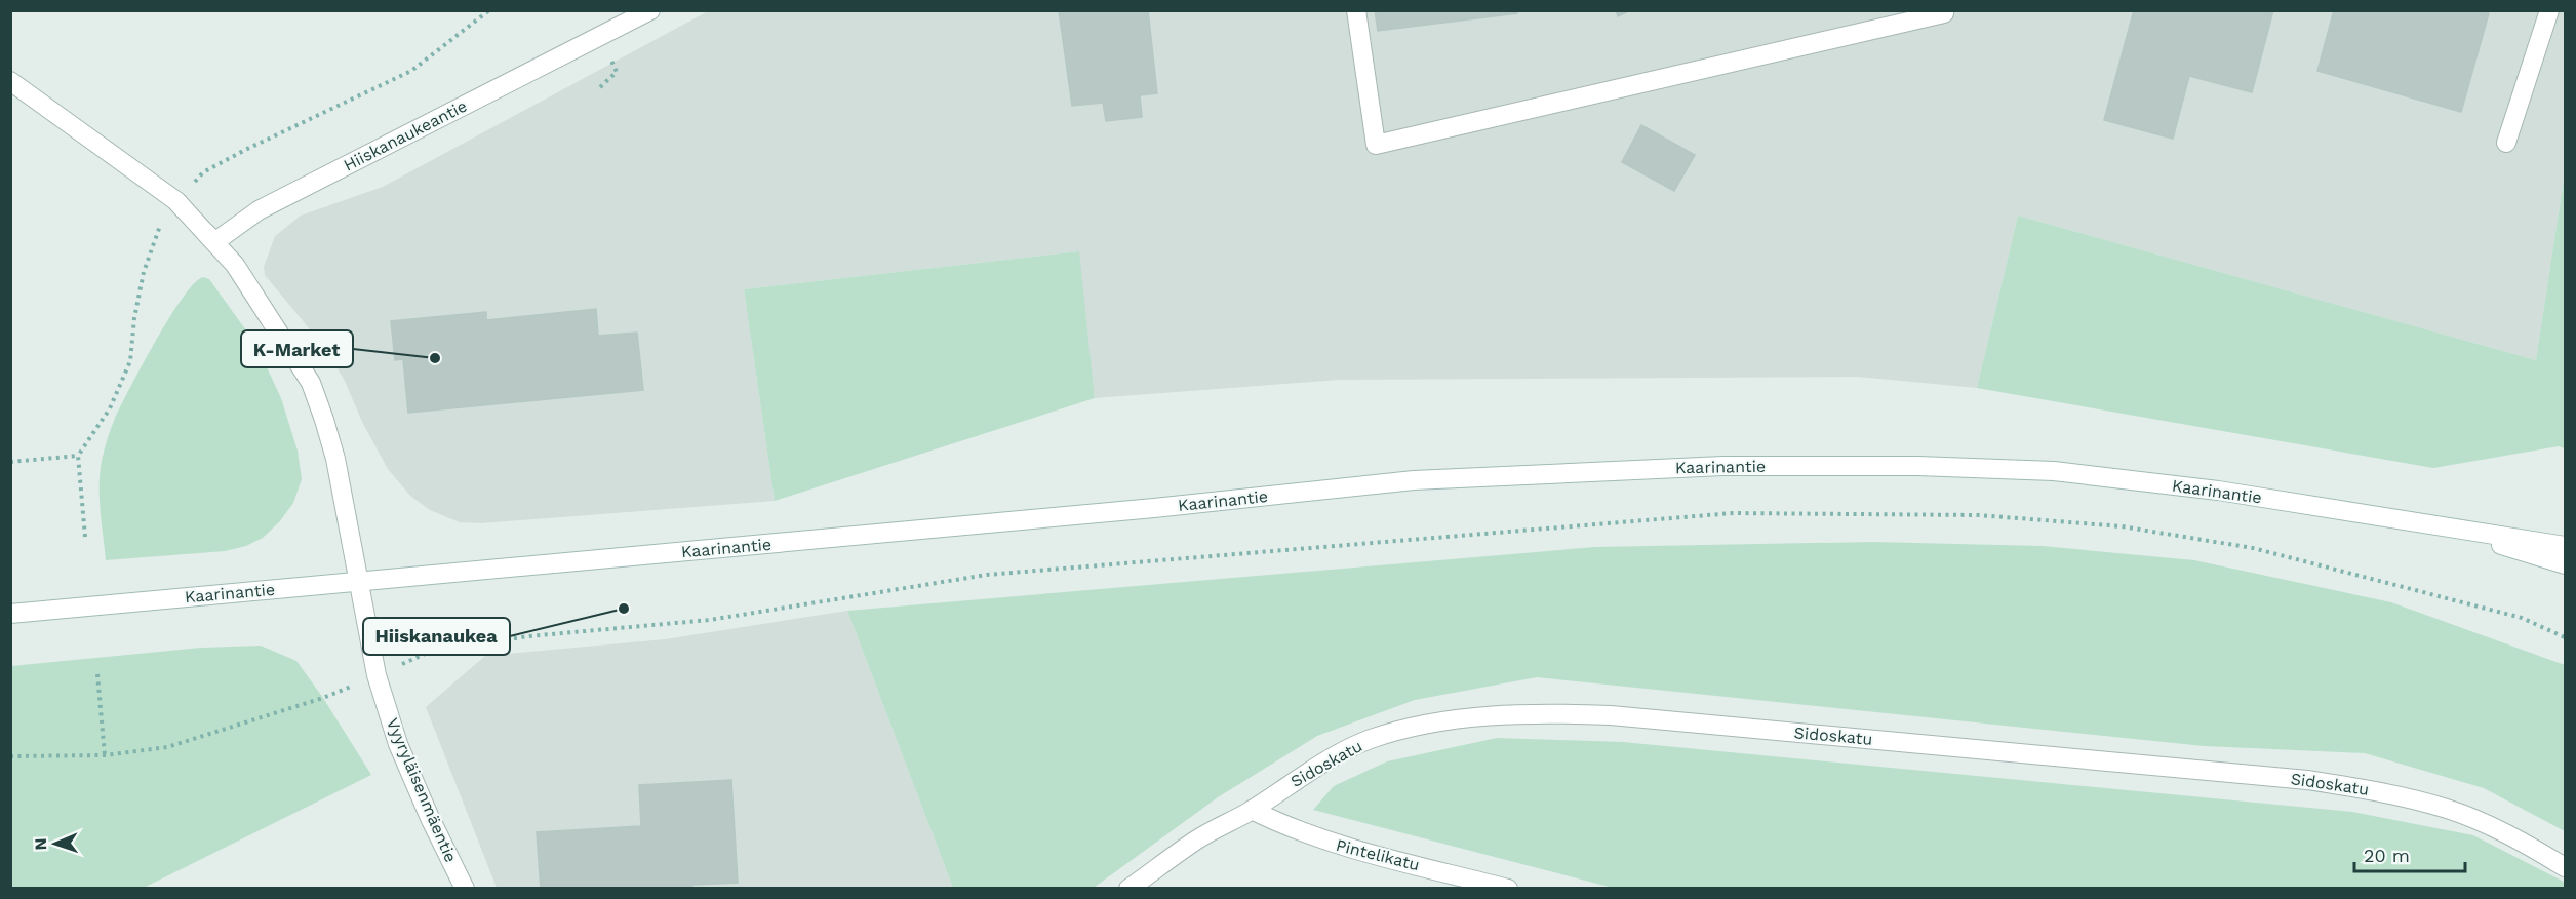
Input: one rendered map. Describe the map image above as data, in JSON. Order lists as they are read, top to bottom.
{
  "streets": {
    "street": [
      "Hiiskanaukeantie",
      "Kaarinantie",
      "Sidoskatu",
      "Vyyryläisenmäentie",
      "Pintelikatu"
    ]
  },
  "crossings": [
    ["Hiiskanaukeantie", "Kaarinantie"],
    ["Hiiskanaukeantie", "Vyyryläisenmäentie"],
    ["Kaarinantie", "Vyyryläisenmäentie"],
    ["Sidoskatu", "Pintelikatu"]
  ],
  "places": ["K-Market", "Hiiskanaukea"],
  "scale_bar": "20 m",
  "north": "left"
}
